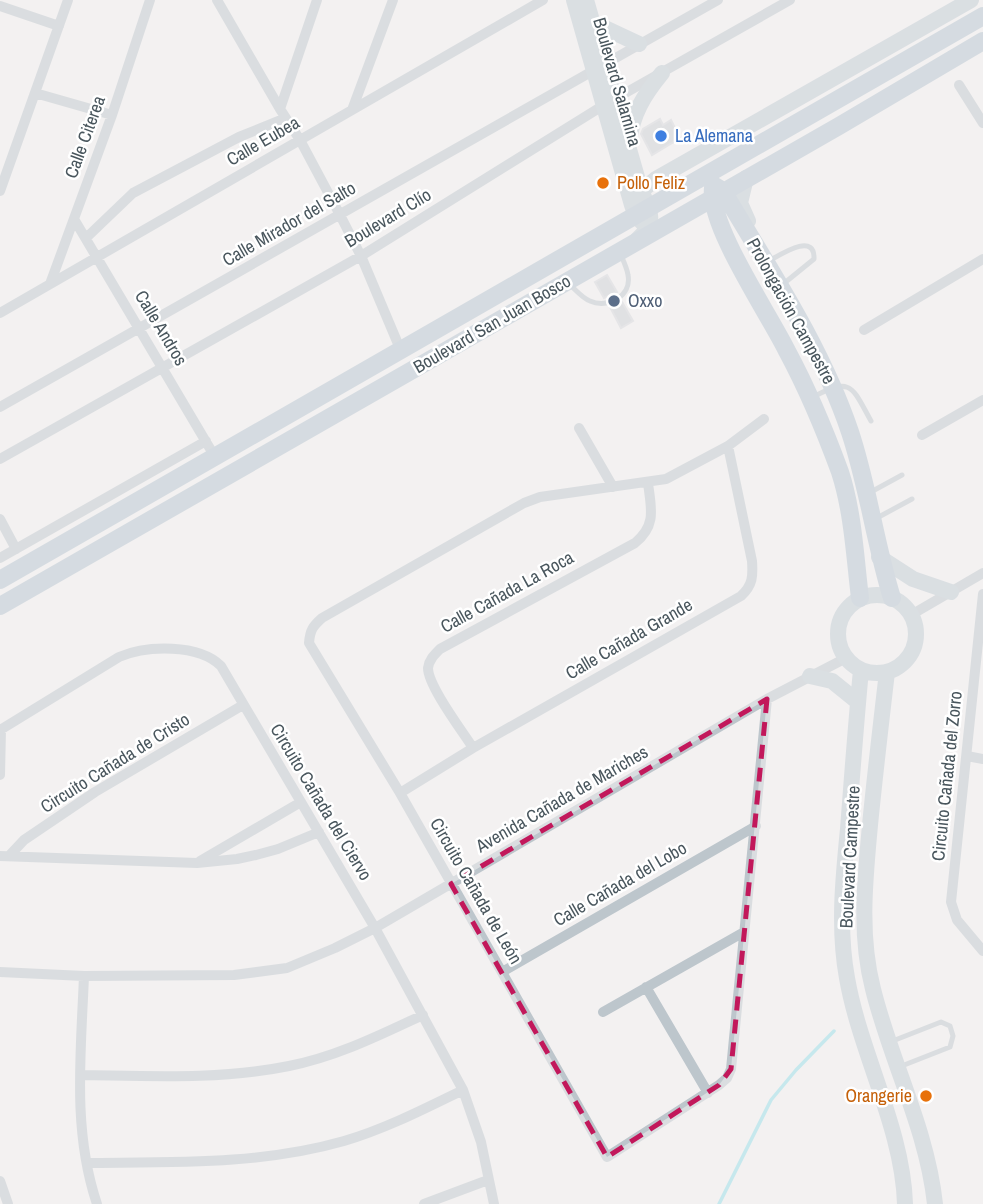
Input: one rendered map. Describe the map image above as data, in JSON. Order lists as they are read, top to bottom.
{
  "streets": {
    "main road": ["Prolongación Campestre", "Boulevard San Juan Bosco"],
    "street": [
      "Boulevard Salamina",
      "Calle Citerea",
      "Calle Eubea",
      "Boulevard Clío",
      "Calle Mirador del Salto",
      "Calle Andros",
      "Calle Cañada La Roca",
      "Calle Cañada Grande",
      "Circuito Cañada de Cristo",
      "Circuito Cañada del Zorro",
      "Avenida Cañada de Mariches",
      "Circuito Cañada del Ciervo",
      "Boulevard Campestre",
      "Calle Cañada del Lobo",
      "Circuito Cañada de León"
    ]
  },
  "crossings": [
    ["Boulevard Salamina", "Boulevard Clío"],
    ["Boulevard Salamina", "Calle Mirador del Salto"],
    ["Boulevard Salamina", "Boulevard San Juan Bosco"],
    ["Calle Citerea", "Calle Eubea"],
    ["Calle Citerea", "Calle Andros"],
    ["Calle Eubea", "Calle Andros"],
    ["Boulevard Clío", "Calle Andros"],
    ["Calle Mirador del Salto", "Calle Andros"],
    ["Prolongación Campestre", "Boulevard San Juan Bosco"],
    ["Prolongación Campestre", "Avenida Cañada de Mariches"],
    ["Prolongación Campestre", "Boulevard Campestre"],
    ["Boulevard San Juan Bosco", "Calle Andros"],
    ["Calle Cañada La Roca", "Calle Cañada Grande"],
    ["Calle Cañada La Roca", "Circuito Cañada de León"],
    ["Calle Cañada Grande", "Circuito Cañada de León"],
    ["Circuito Cañada de Cristo", "Circuito Cañada del Ciervo"],
    ["Avenida Cañada de Mariches", "Circuito Cañada del Ciervo"],
    ["Avenida Cañada de Mariches", "Boulevard Campestre"],
    ["Avenida Cañada de Mariches", "Circuito Cañada de León"],
    ["Calle Cañada del Lobo", "Circuito Cañada de León"]
  ],
  "places": [
    "La Alemana",
    "Pollo Feliz",
    "Oxxo",
    "Orangerie"
  ]
}
